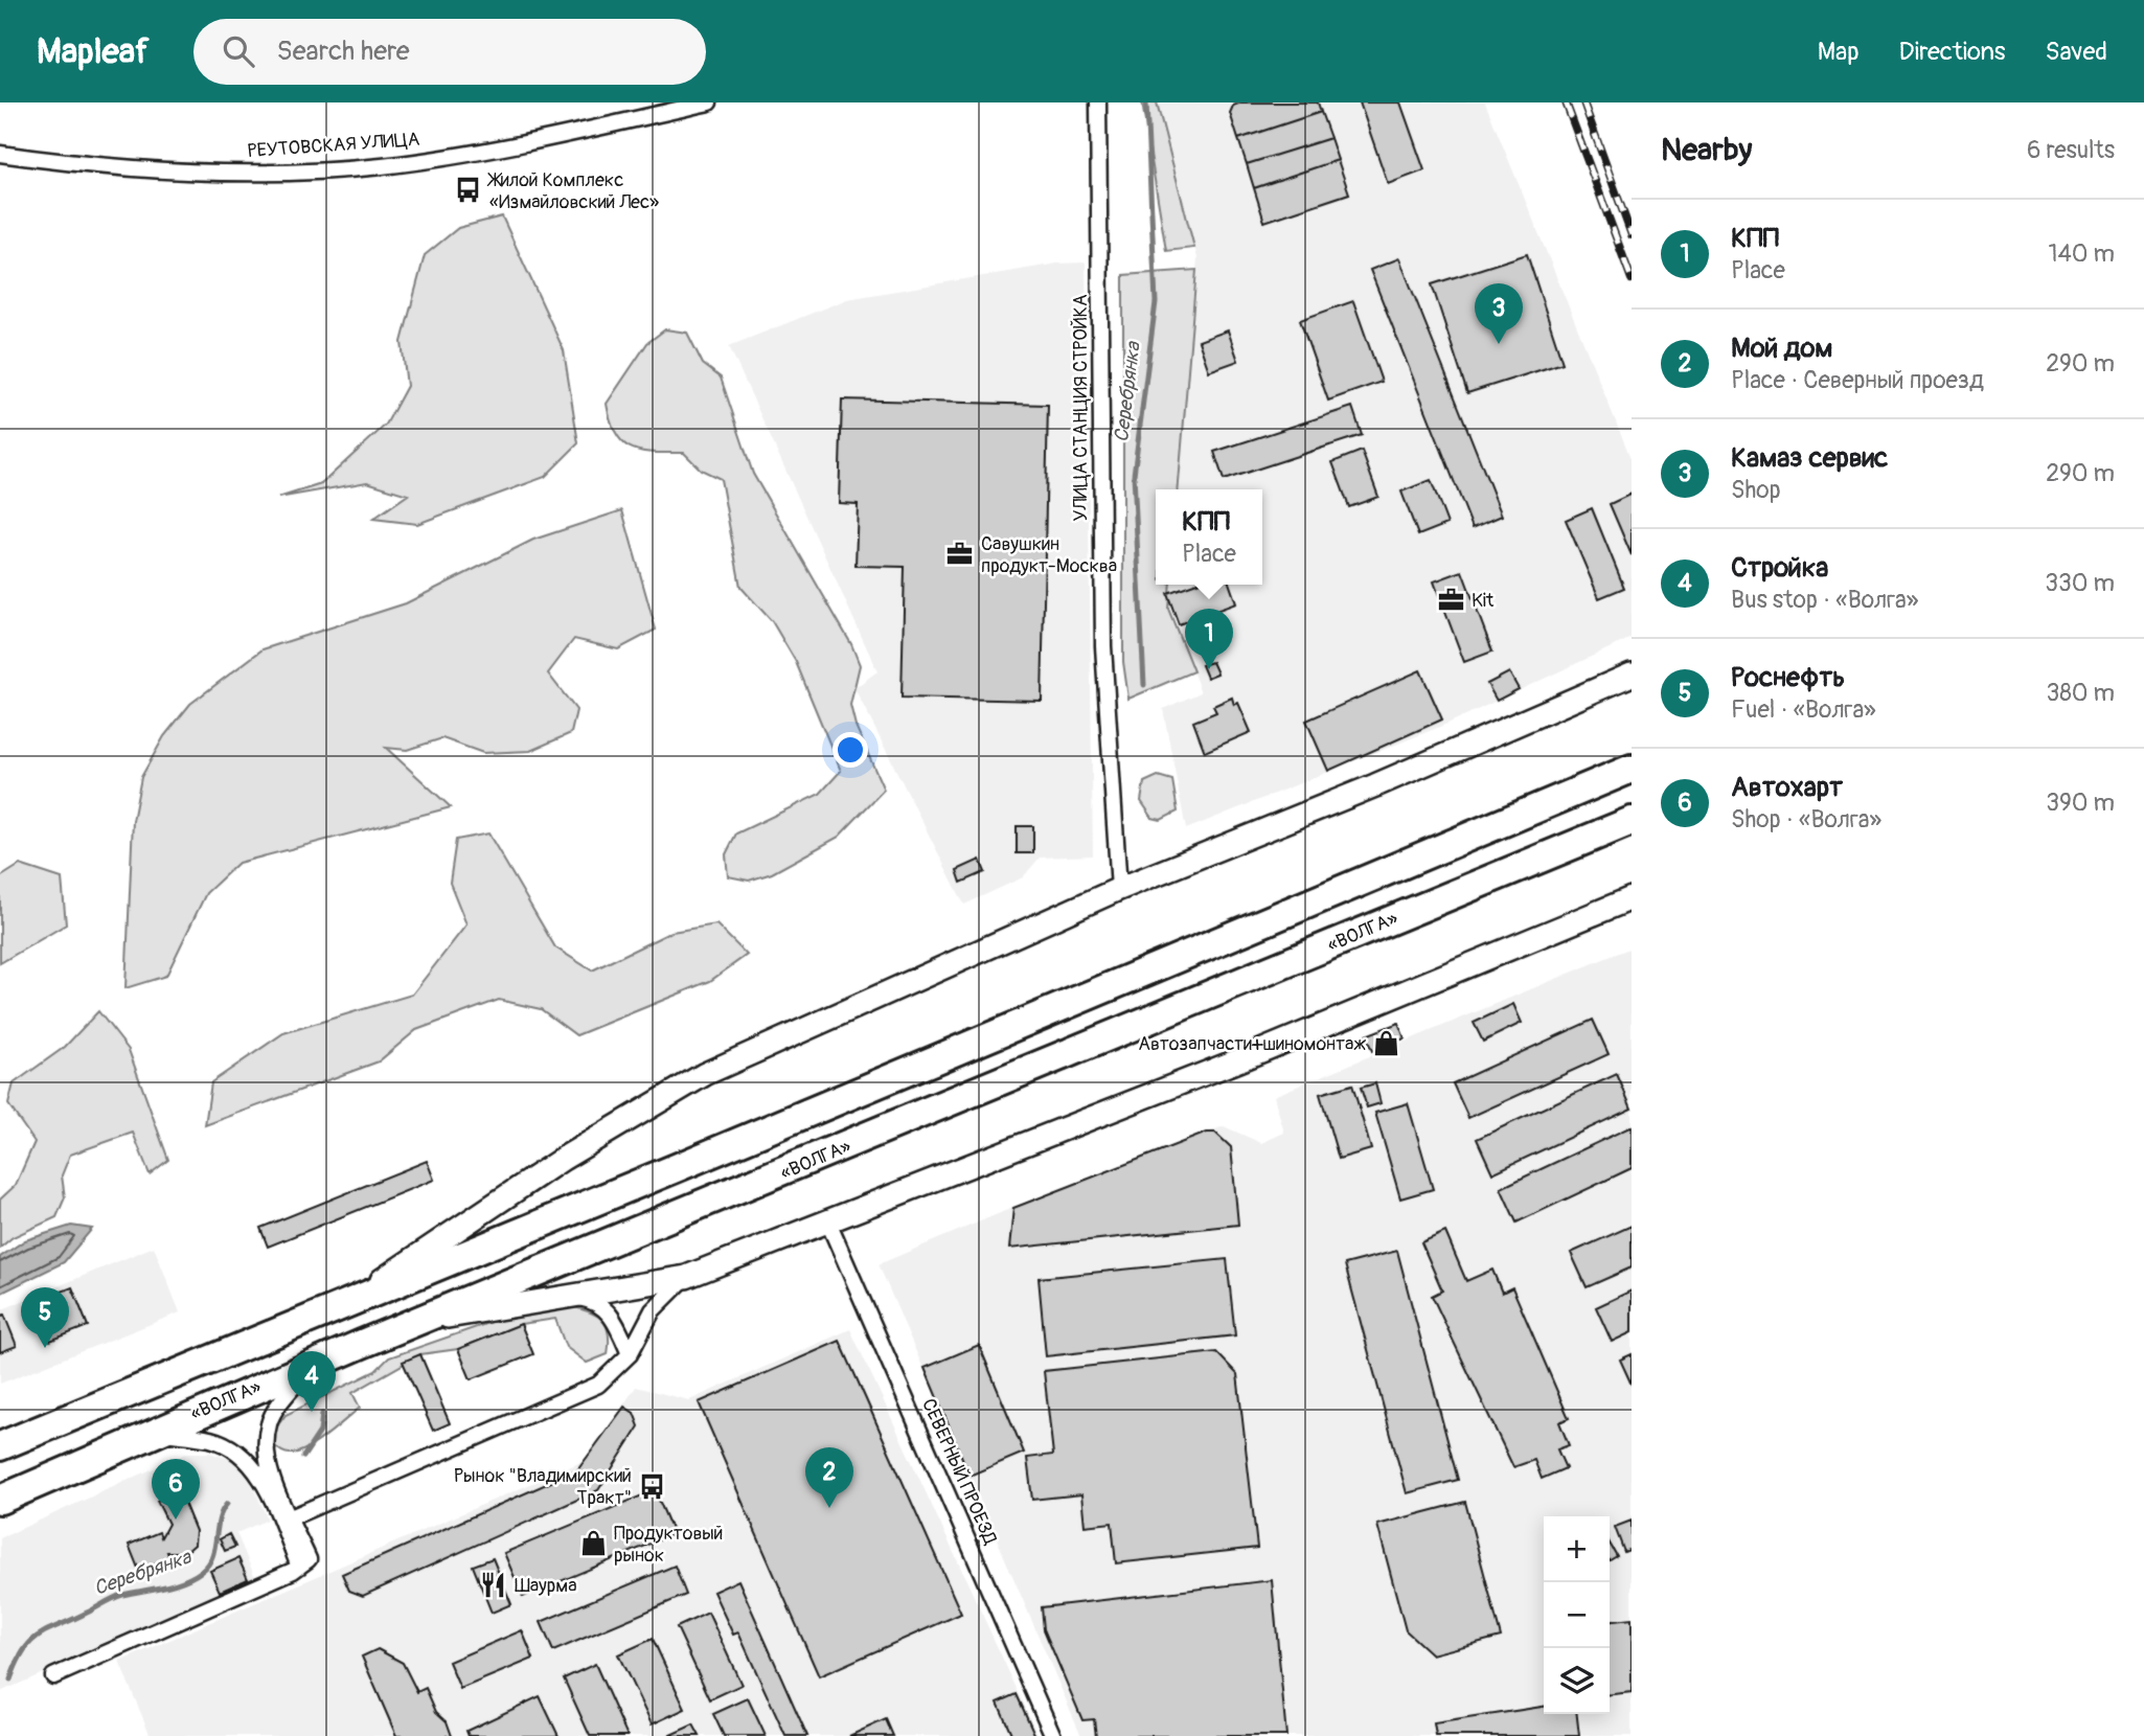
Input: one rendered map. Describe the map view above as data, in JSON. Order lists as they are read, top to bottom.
{
  "streets": {
    "highway": ["«ВОЛГА»"],
    "street": ["РЕУТОВСКАЯ УЛИЦА", "УЛИЦА СТАНЦИЯ СТРОЙКА", "СЕВЕРНЫЙ ПРОЕЗД"]
  },
  "water": ["Серебрянка"],
  "places": {
    "bus stop": ["Жилой Комплекс «Измайловский Лес»", "Рынок \"Владимирский Тракт\""],
    "office": ["Савушкин продукт-Москва", "Kit"],
    "shop": ["Автозапчасти+шиномонтаж", "Продуктовый рынок"],
    "restaurant": ["Шаурма"]
  },
  "page": {
    "header": "Mapleaf",
    "search": "Search here",
    "nav": ["Map", "Directions", "Saved"],
    "heading": ["Nearby", "6 results"],
    "list": [
      {
        "mark": "1",
        "name": "КПП",
        "note": "Place",
        "value": "140 m"
      },
      {
        "mark": "2",
        "name": "Мой дом",
        "note": "Place · Северный проезд",
        "value": "290 m"
      },
      {
        "mark": "3",
        "name": "Камаз сервис",
        "note": "Shop",
        "value": "290 m"
      },
      {
        "mark": "4",
        "name": "Стройка",
        "note": "Bus stop · «Волга»",
        "value": "330 m"
      },
      {
        "mark": "5",
        "name": "Роснефть",
        "note": "Fuel · «Волга»",
        "value": "380 m"
      },
      {
        "mark": "6",
        "name": "Автохарт",
        "note": "Shop · «Волга»",
        "value": "390 m"
      }
    ],
    "pins": [
      "3",
      "1",
      "5",
      "4",
      "2",
      "6"
    ],
    "popup": ["КПП", "Place"],
    "map_buttons": ["+", "−"]
  }
}
